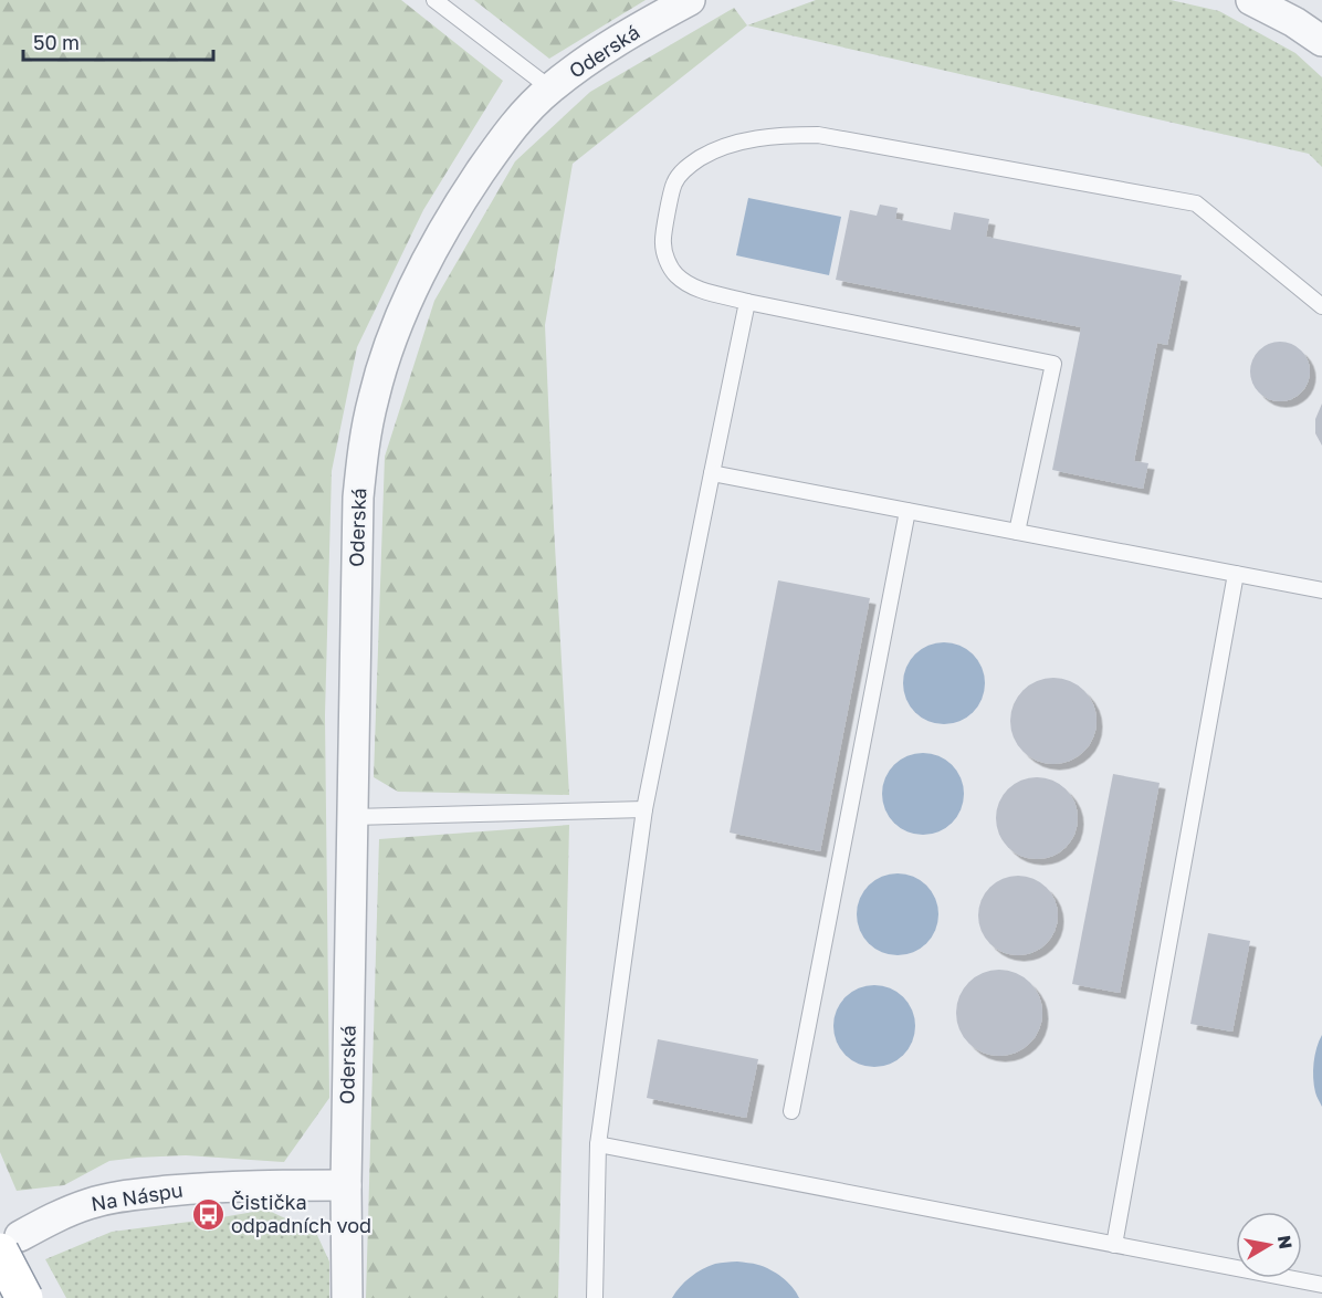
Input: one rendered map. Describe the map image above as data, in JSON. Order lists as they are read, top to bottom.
{
  "streets": {
    "street": ["Oderská", "Na Náspu"]
  },
  "crossings": [
    ["Oderská", "Na Náspu"]
  ],
  "places": {
    "bus stop": ["Čistička odpadních vod"]
  },
  "scale_bar": "50 m",
  "north": "right"
}
